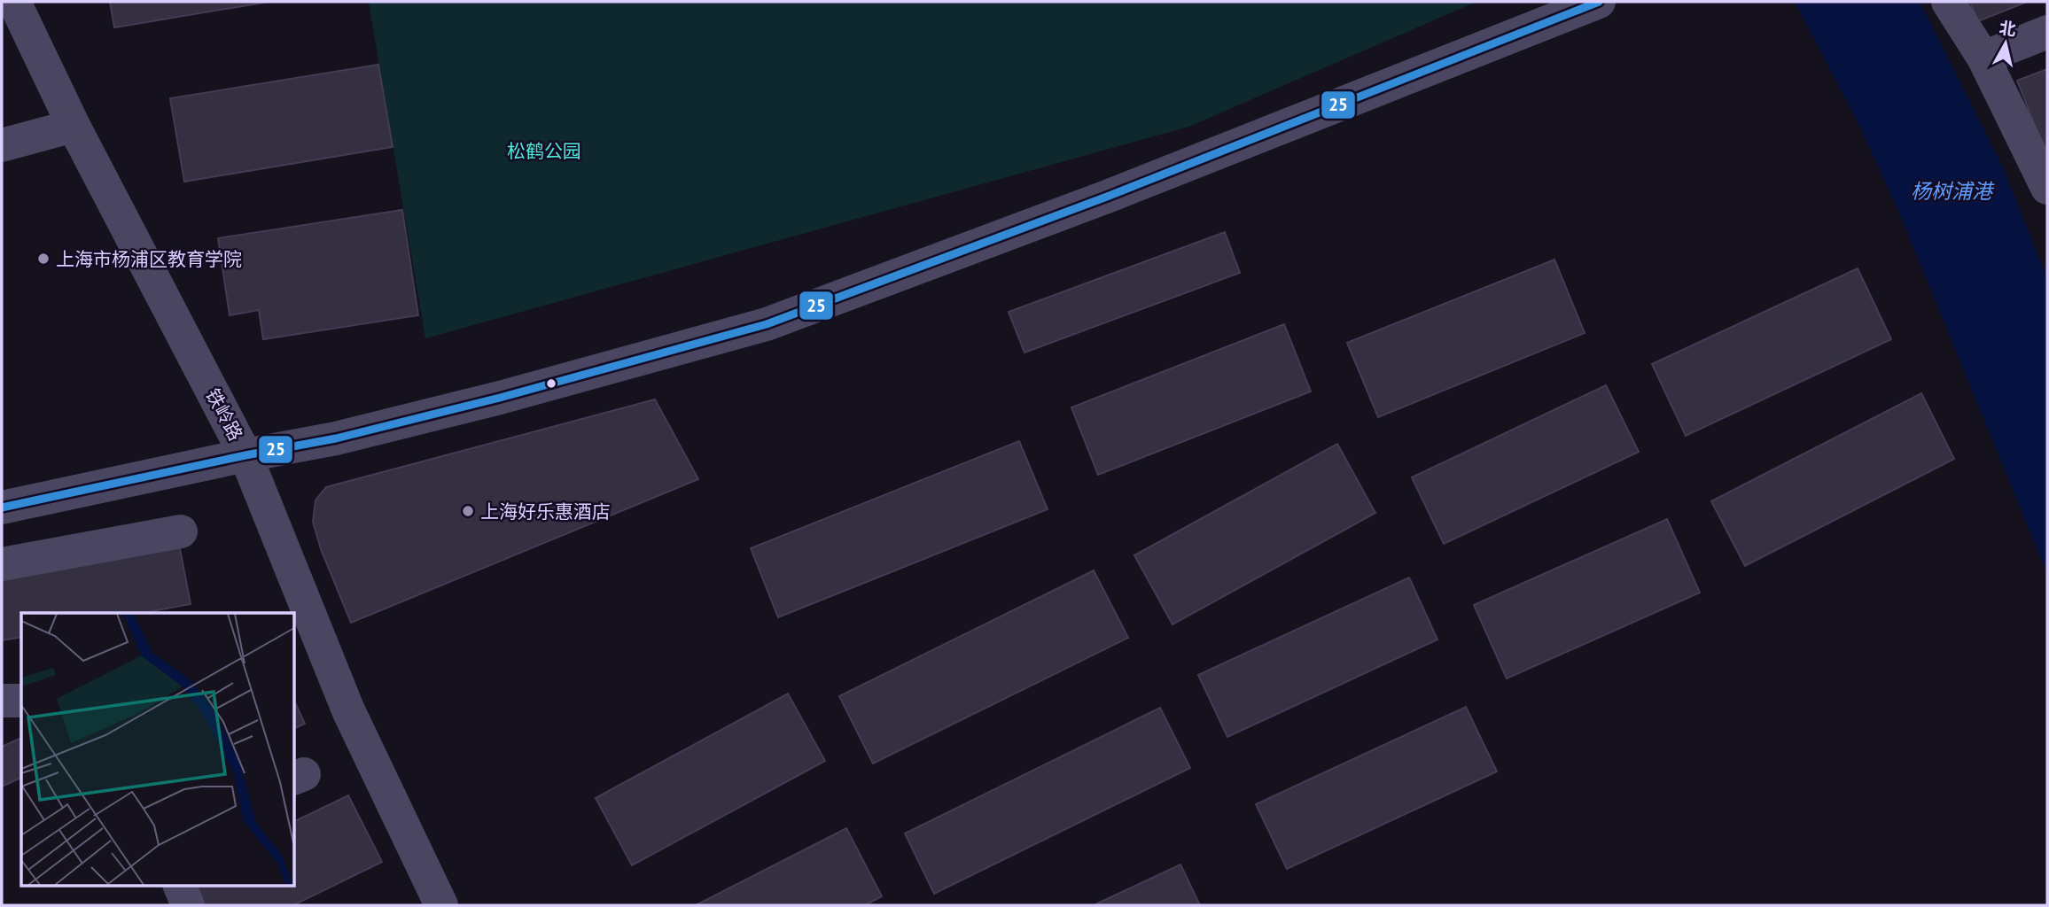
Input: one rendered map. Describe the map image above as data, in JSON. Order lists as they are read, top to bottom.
{
  "streets": {
    "street": ["铁岭路"]
  },
  "water": ["杨树浦港"],
  "parks": ["松鹤公园"],
  "places": ["上海市杨浦区教育学院", "上海好乐惠酒店"],
  "lines": ["transit line 25"],
  "north": "top"
}
